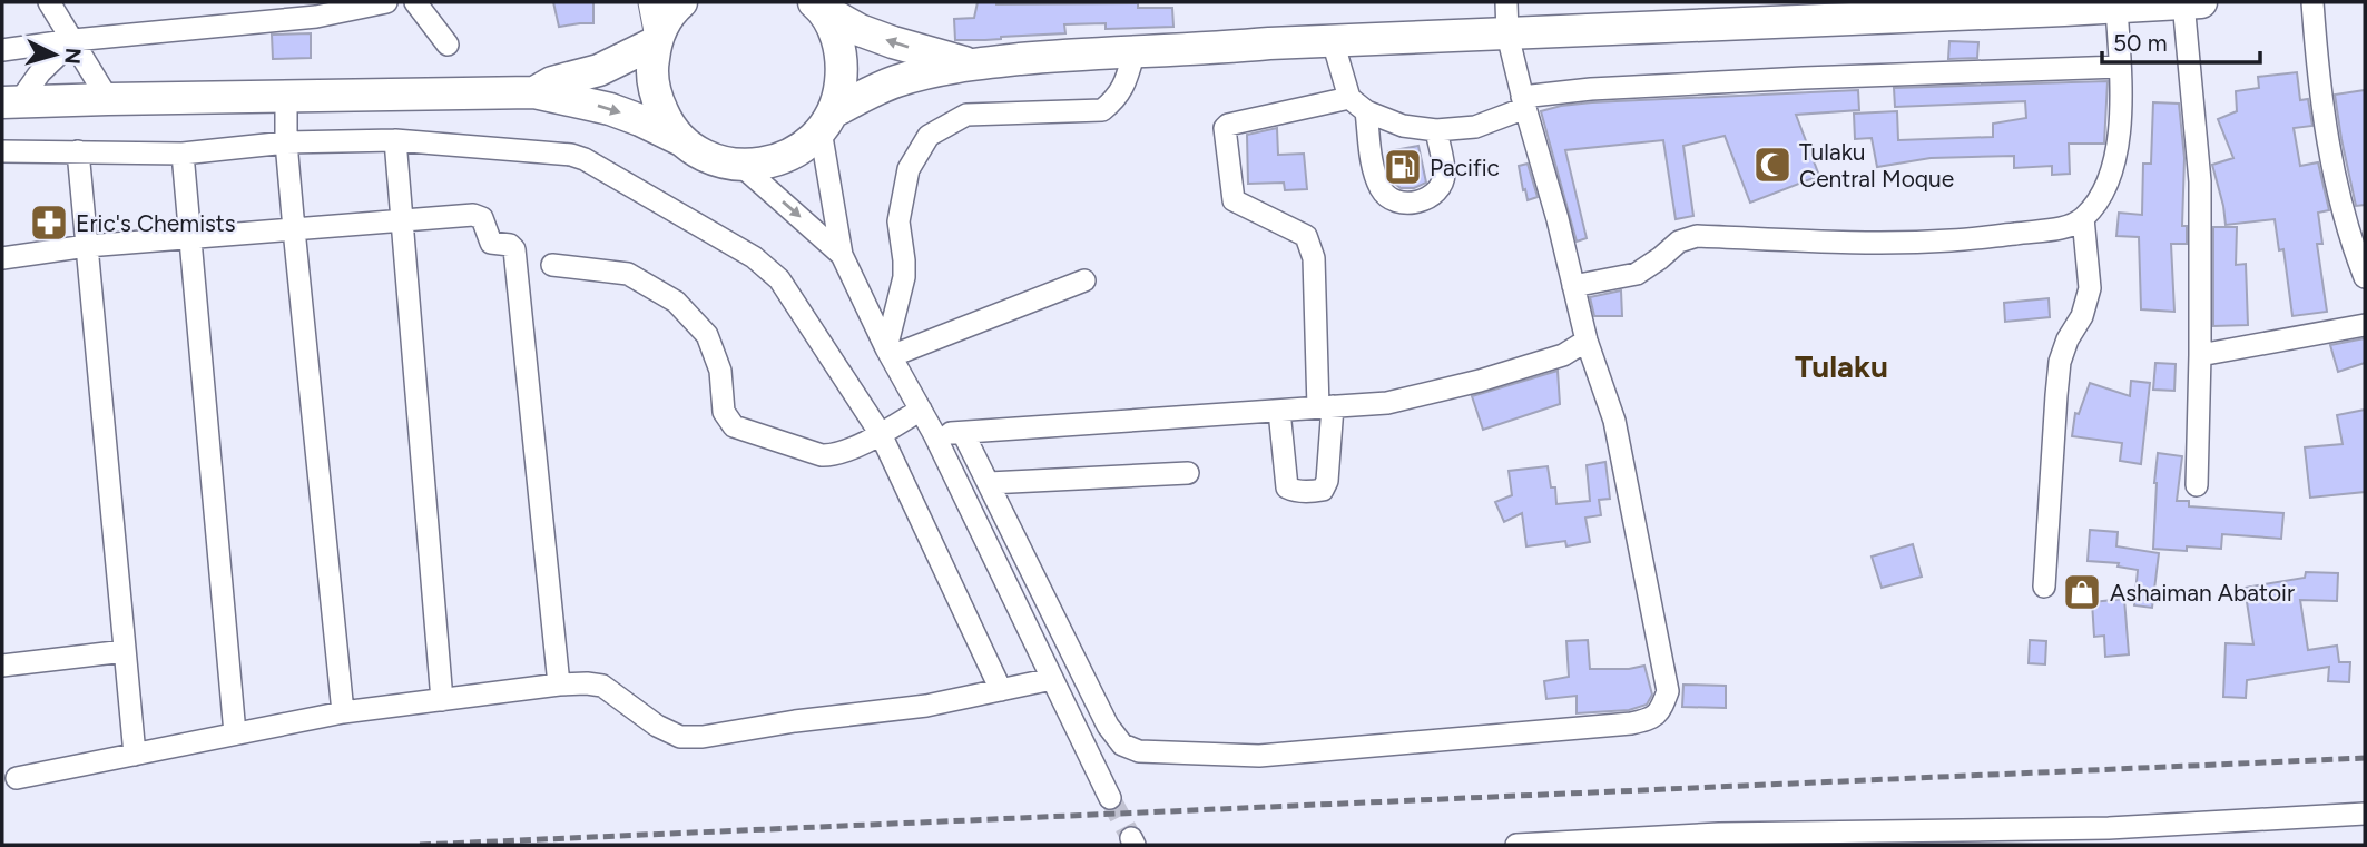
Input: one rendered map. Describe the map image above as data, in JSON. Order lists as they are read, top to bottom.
{
  "districts": ["Tulaku"],
  "places": {
    "mosque": ["Tulaku Central Moque"],
    "fuel station": ["Pacific"],
    "pharmacy": ["Eric's Chemists"],
    "shop": ["Ashaiman Abatoir"]
  },
  "scale_bar": "50 m",
  "north": "right"
}
